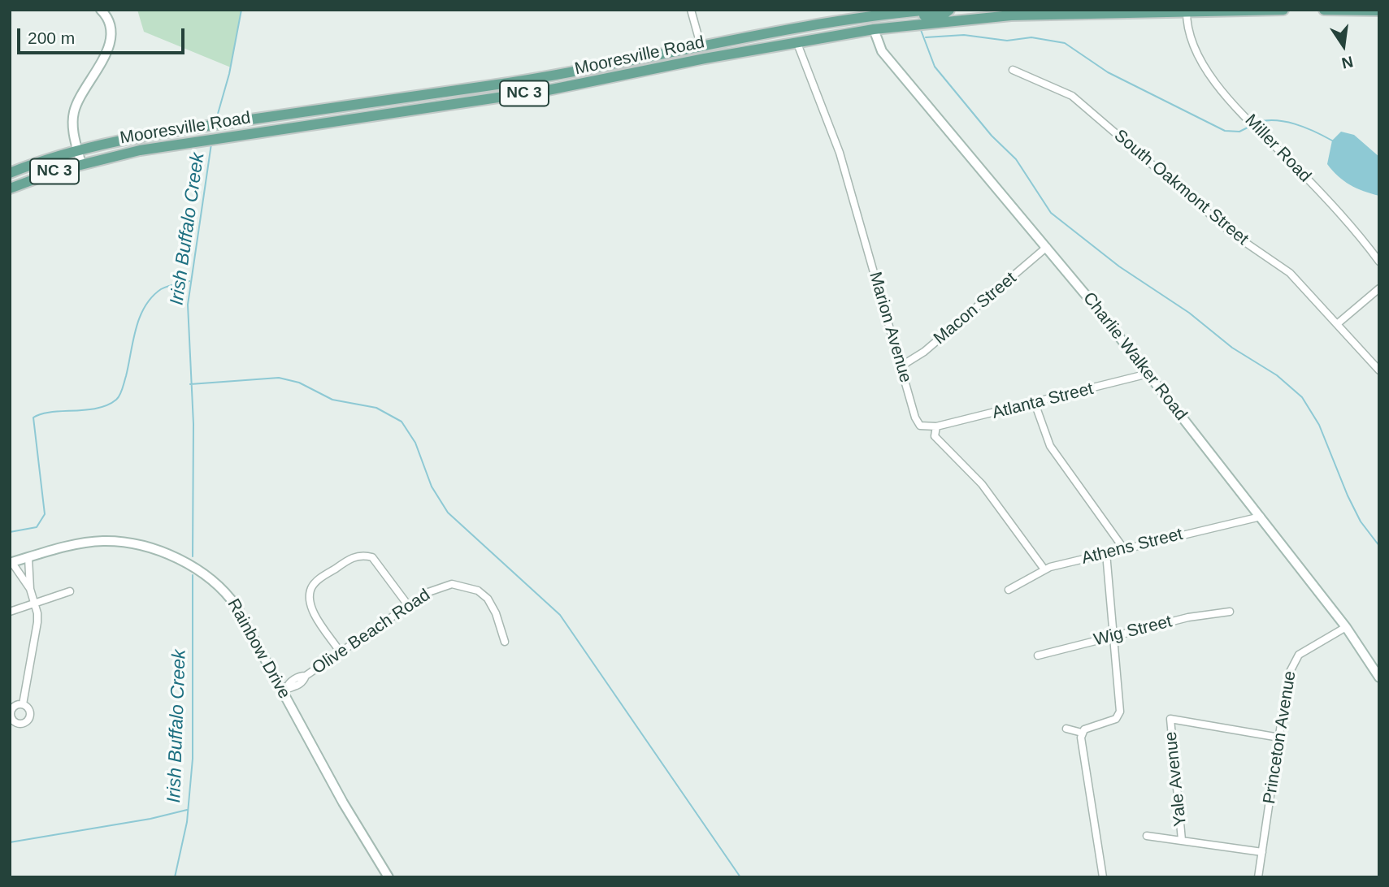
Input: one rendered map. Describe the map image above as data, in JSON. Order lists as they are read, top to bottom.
{
  "streets": {
    "main road": ["Mooresville Road", "NC 3"],
    "street": [
      "Miller Road",
      "South Oakmont Street",
      "Macon Street",
      "Marion Avenue",
      "Charlie Walker Road",
      "Atlanta Street",
      "Athens Street",
      "Wig Street",
      "Olive Beach Road",
      "Rainbow Drive",
      "Princeton Avenue",
      "Yale Avenue"
    ]
  },
  "crossings": [
    ["Mooresville Road", "Miller Road"],
    ["Mooresville Road", "Marion Avenue"],
    ["Mooresville Road", "Charlie Walker Road"],
    ["Macon Street", "Marion Avenue"],
    ["Macon Street", "Charlie Walker Road"],
    ["Marion Avenue", "Atlanta Street"],
    ["Charlie Walker Road", "Atlanta Street"],
    ["Charlie Walker Road", "Athens Street"],
    ["Charlie Walker Road", "Princeton Avenue"],
    ["Olive Beach Road", "Rainbow Drive"],
    ["Princeton Avenue", "Yale Avenue"]
  ],
  "water": ["Irish Buffalo Creek"],
  "scale_bar": "200 m",
  "north": "bottom"
}
